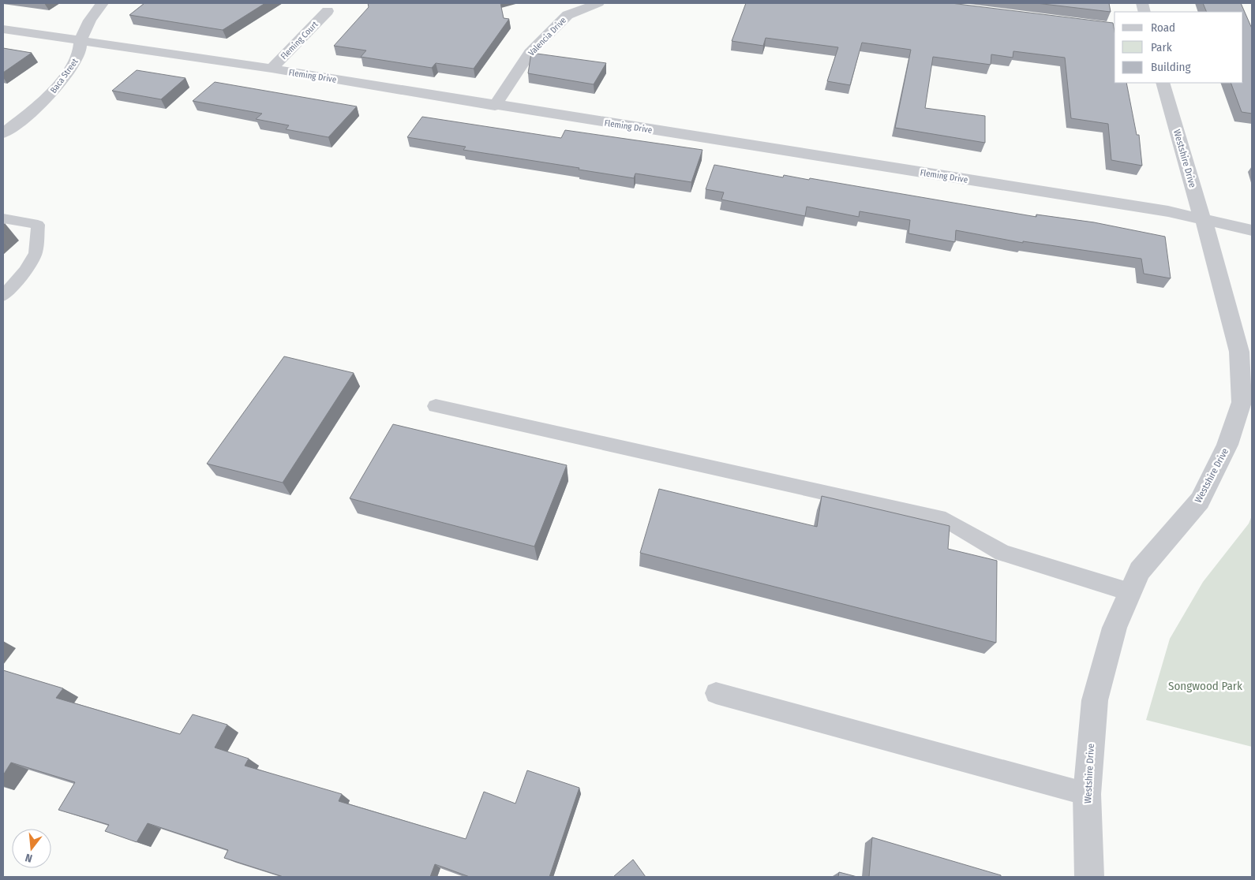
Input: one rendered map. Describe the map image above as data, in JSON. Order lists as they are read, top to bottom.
{
  "streets": {
    "street": [
      "Valencia Drive",
      "Fleming Court",
      "Baca Street",
      "Fleming Drive",
      "Westshire Drive"
    ]
  },
  "crossings": [
    ["Valencia Drive", "Fleming Drive"],
    ["Fleming Court", "Fleming Drive"],
    ["Baca Street", "Fleming Drive"],
    ["Fleming Drive", "Westshire Drive"]
  ],
  "parks": ["Songwood Park"],
  "legend": ["Road", "Park", "Building"],
  "north": "bottom"
}
